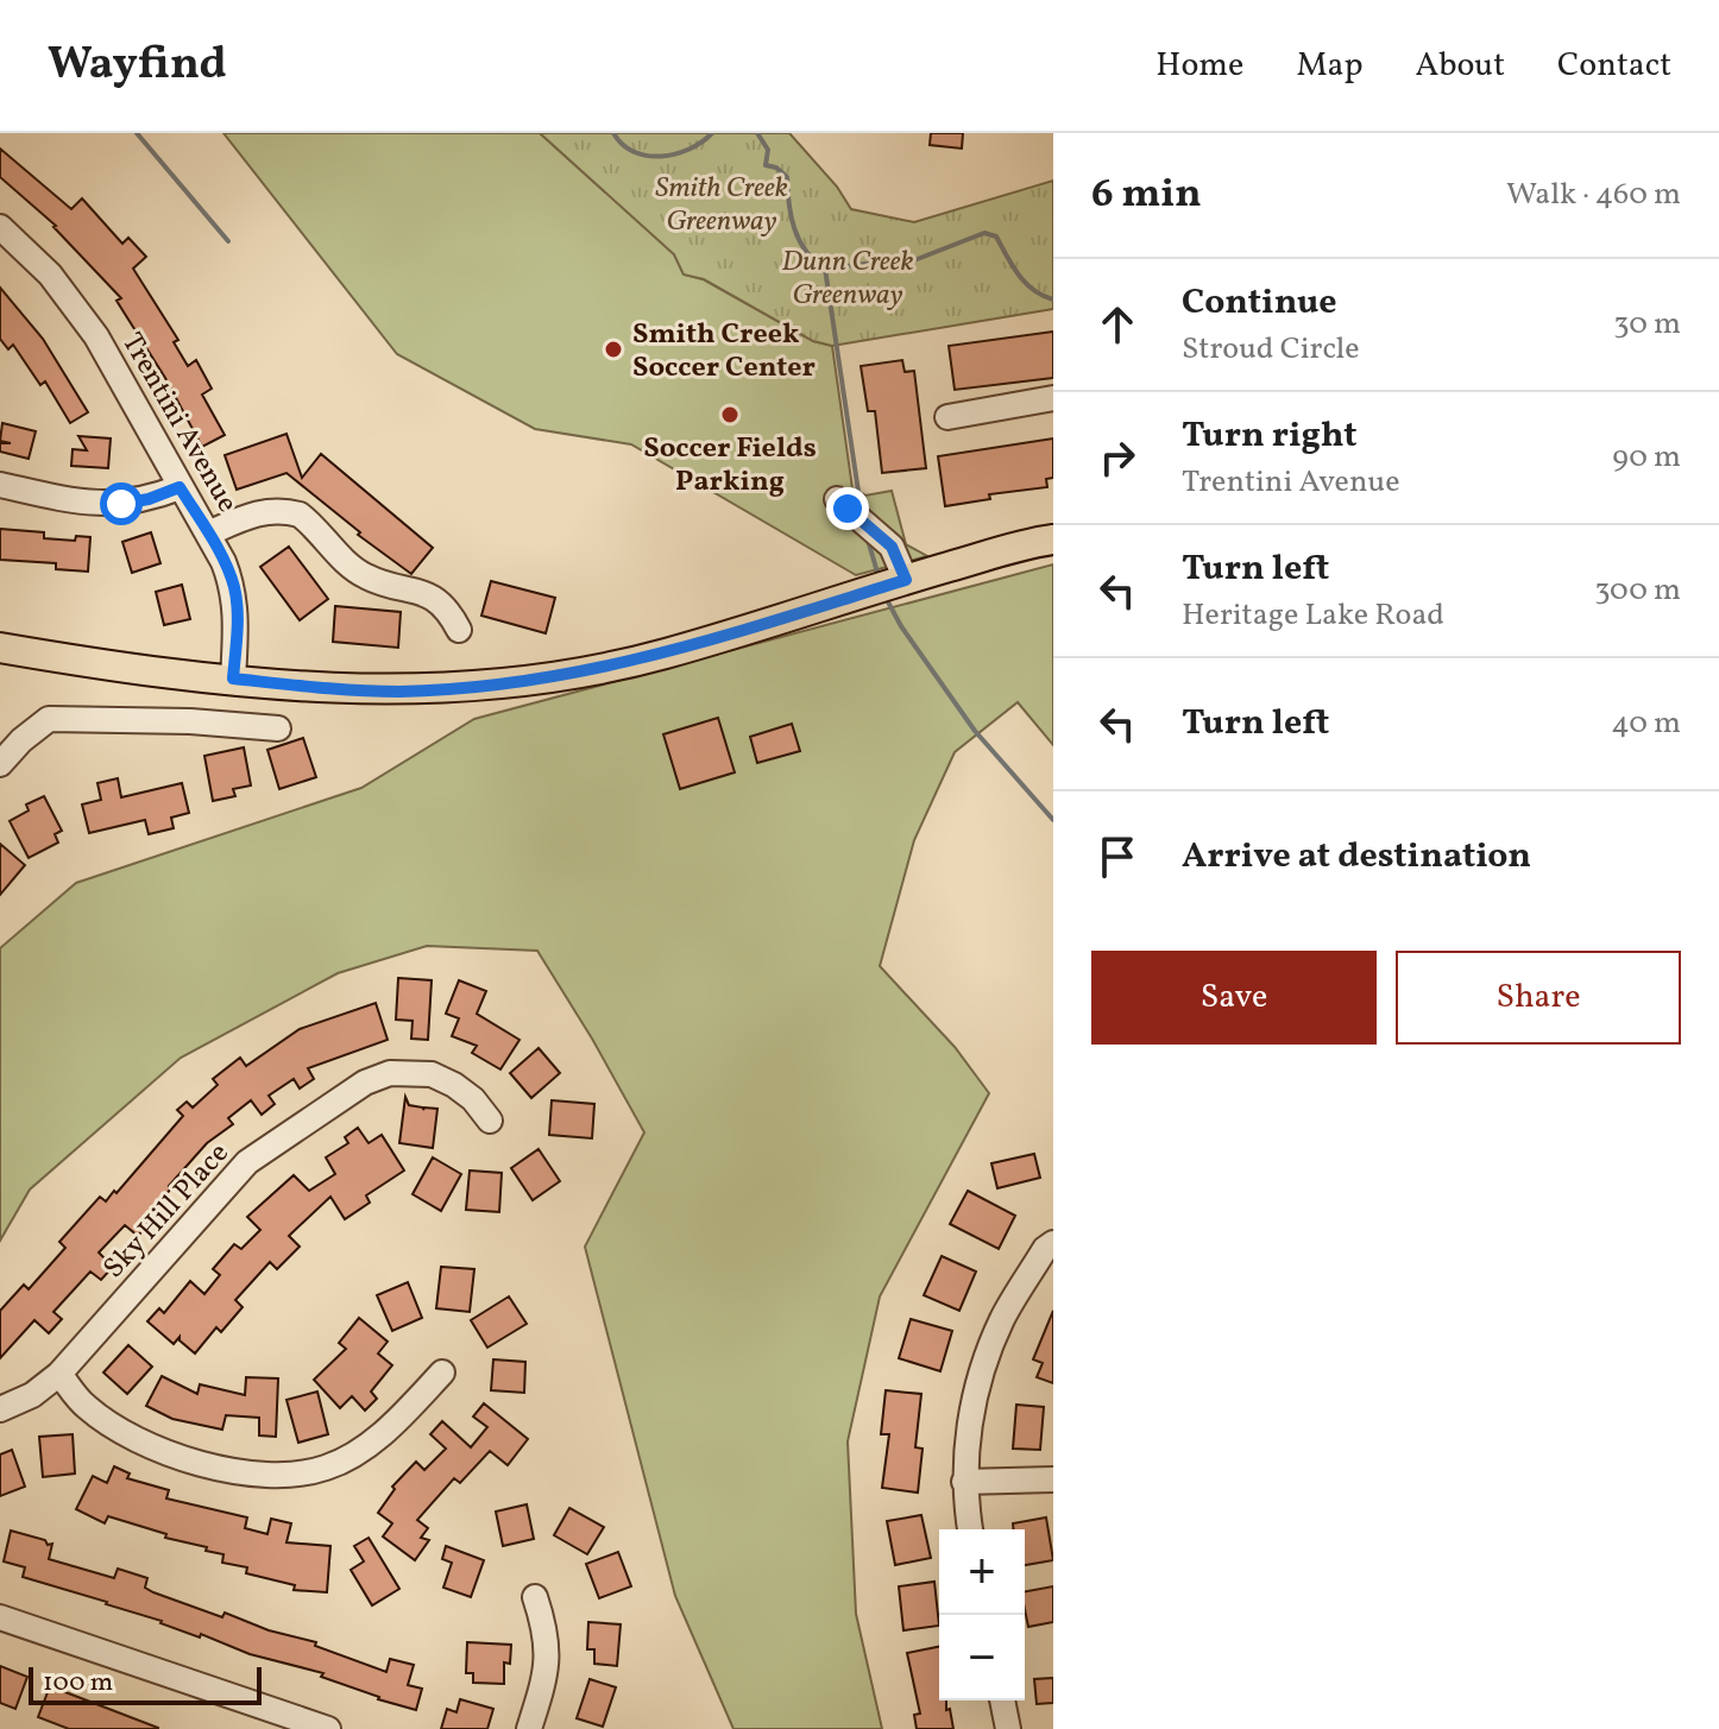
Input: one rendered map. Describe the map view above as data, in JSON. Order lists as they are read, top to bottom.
{
  "streets": {
    "street": ["Trentini Avenue", "Sky Hill Place"]
  },
  "parks": ["Smith Creek Greenway", "Dunn Creek Greenway"],
  "places": ["Smith Creek Soccer Center", "Soccer Fields Parking"],
  "scale_bar": "100 m",
  "page": {
    "header": "Wayfind",
    "nav": [
      "Home",
      "Map",
      "About",
      "Contact"
    ],
    "heading": ["6 min", "Walk · 460 m"],
    "list": [
      ["Continue", "Stroud Circle", "30 m"],
      ["Turn right", "Trentini Avenue", "90 m"],
      ["Turn left", "Heritage Lake Road", "300 m"],
      ["Turn left", "40 m"],
      "Arrive at destination"
    ],
    "buttons": ["Save", "Share"],
    "map_buttons": ["+", "−"],
    "scale": "100 m"
  }
}
